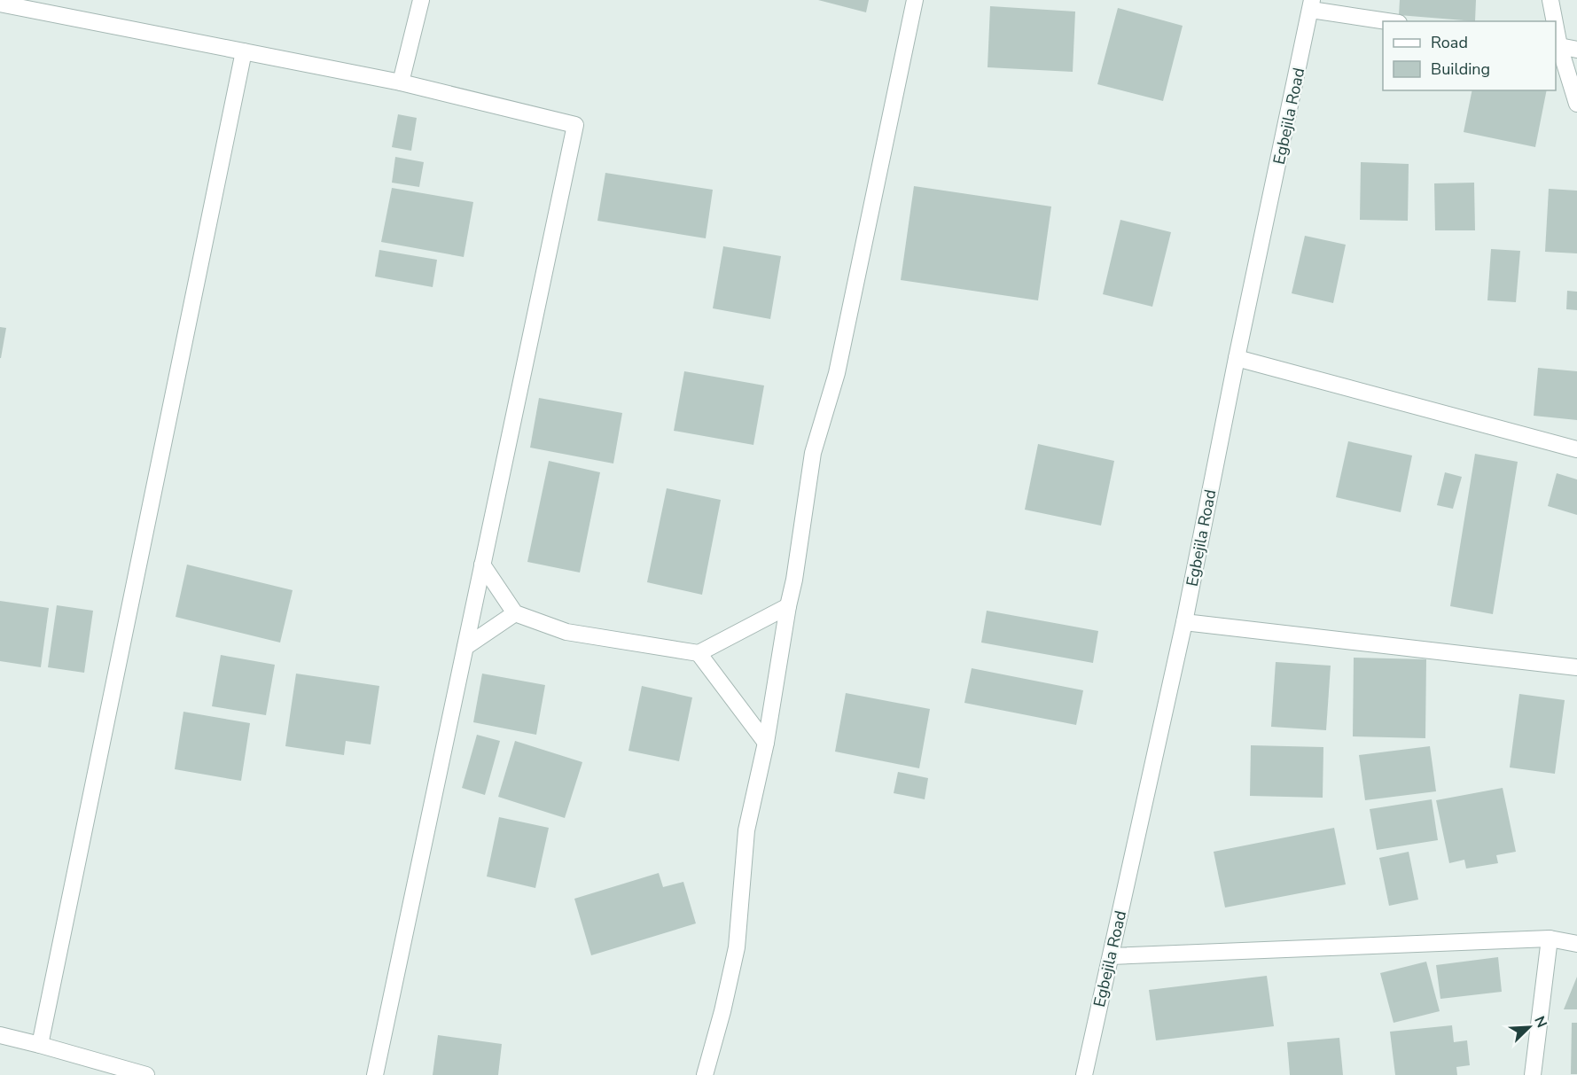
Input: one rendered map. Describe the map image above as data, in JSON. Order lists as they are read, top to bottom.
{
  "streets": {
    "street": ["Egbejila Road"]
  },
  "legend": ["Road", "Building"],
  "north": "top right"
}
